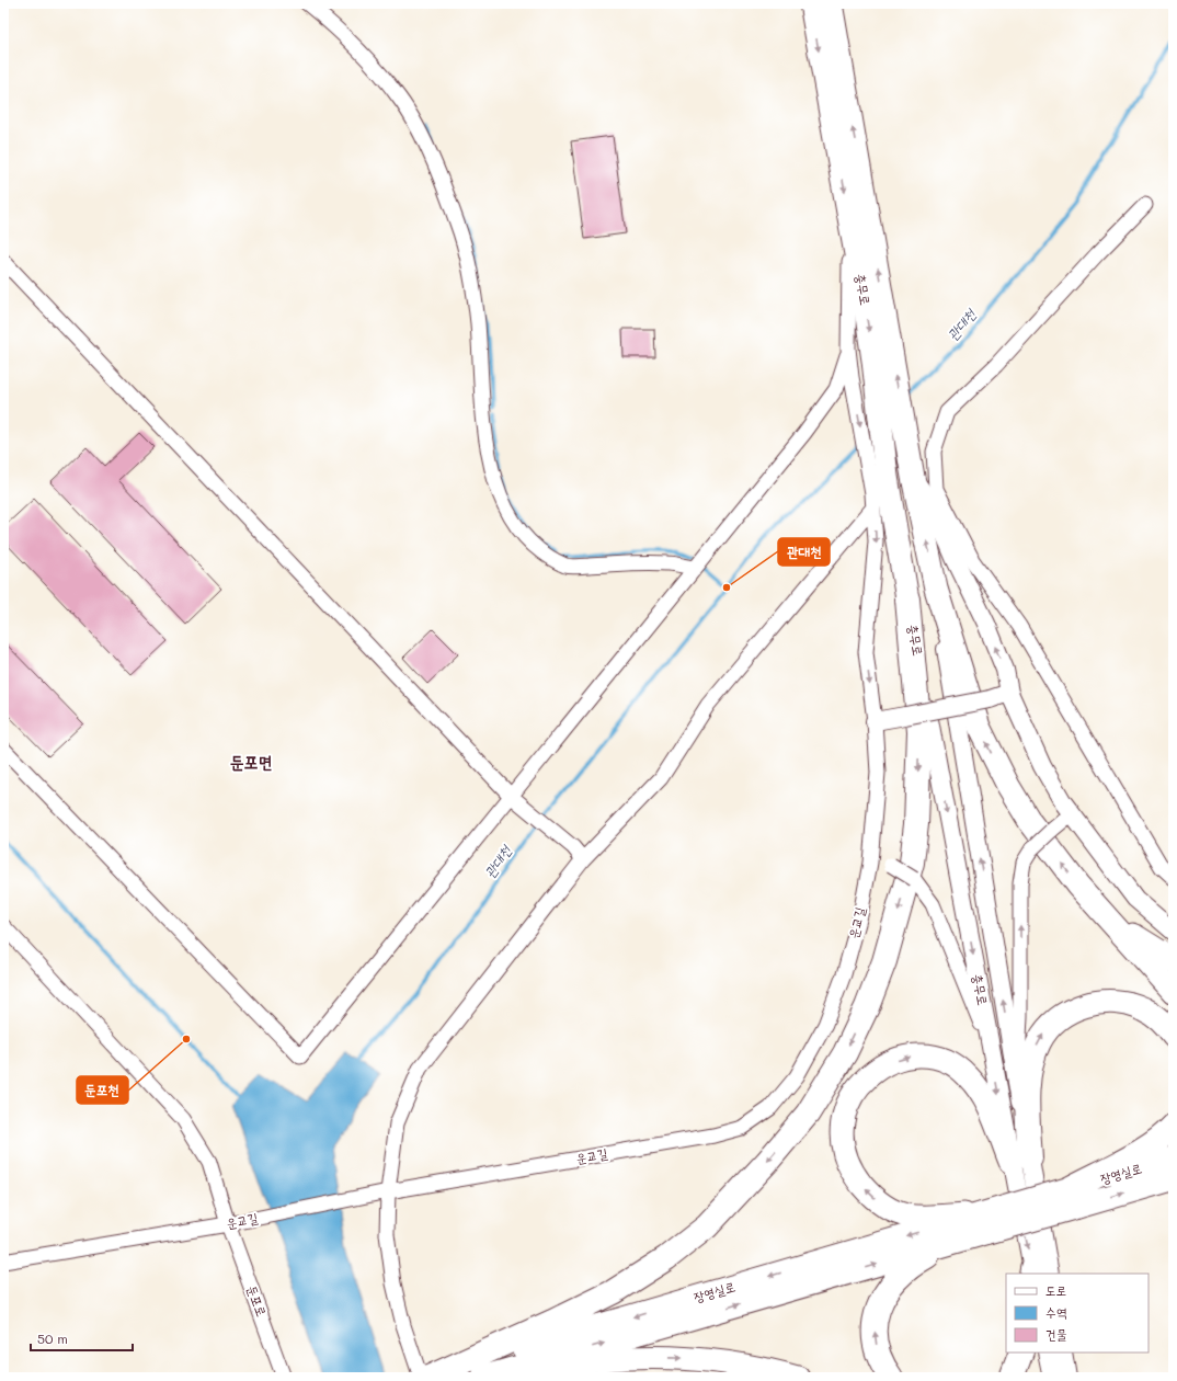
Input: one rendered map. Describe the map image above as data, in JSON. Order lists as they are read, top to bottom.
{
  "streets": {
    "highway": ["장영실로"],
    "main road": ["충무로"],
    "street": ["운교길", "둔포로"]
  },
  "crossings": [
    ["운교길", "둔포로"]
  ],
  "districts": ["둔포면"],
  "water": ["관대천"],
  "places": ["관대천", "둔포천"],
  "legend": ["도로", "수역", "건물"],
  "scale_bar": "50 m"
}
